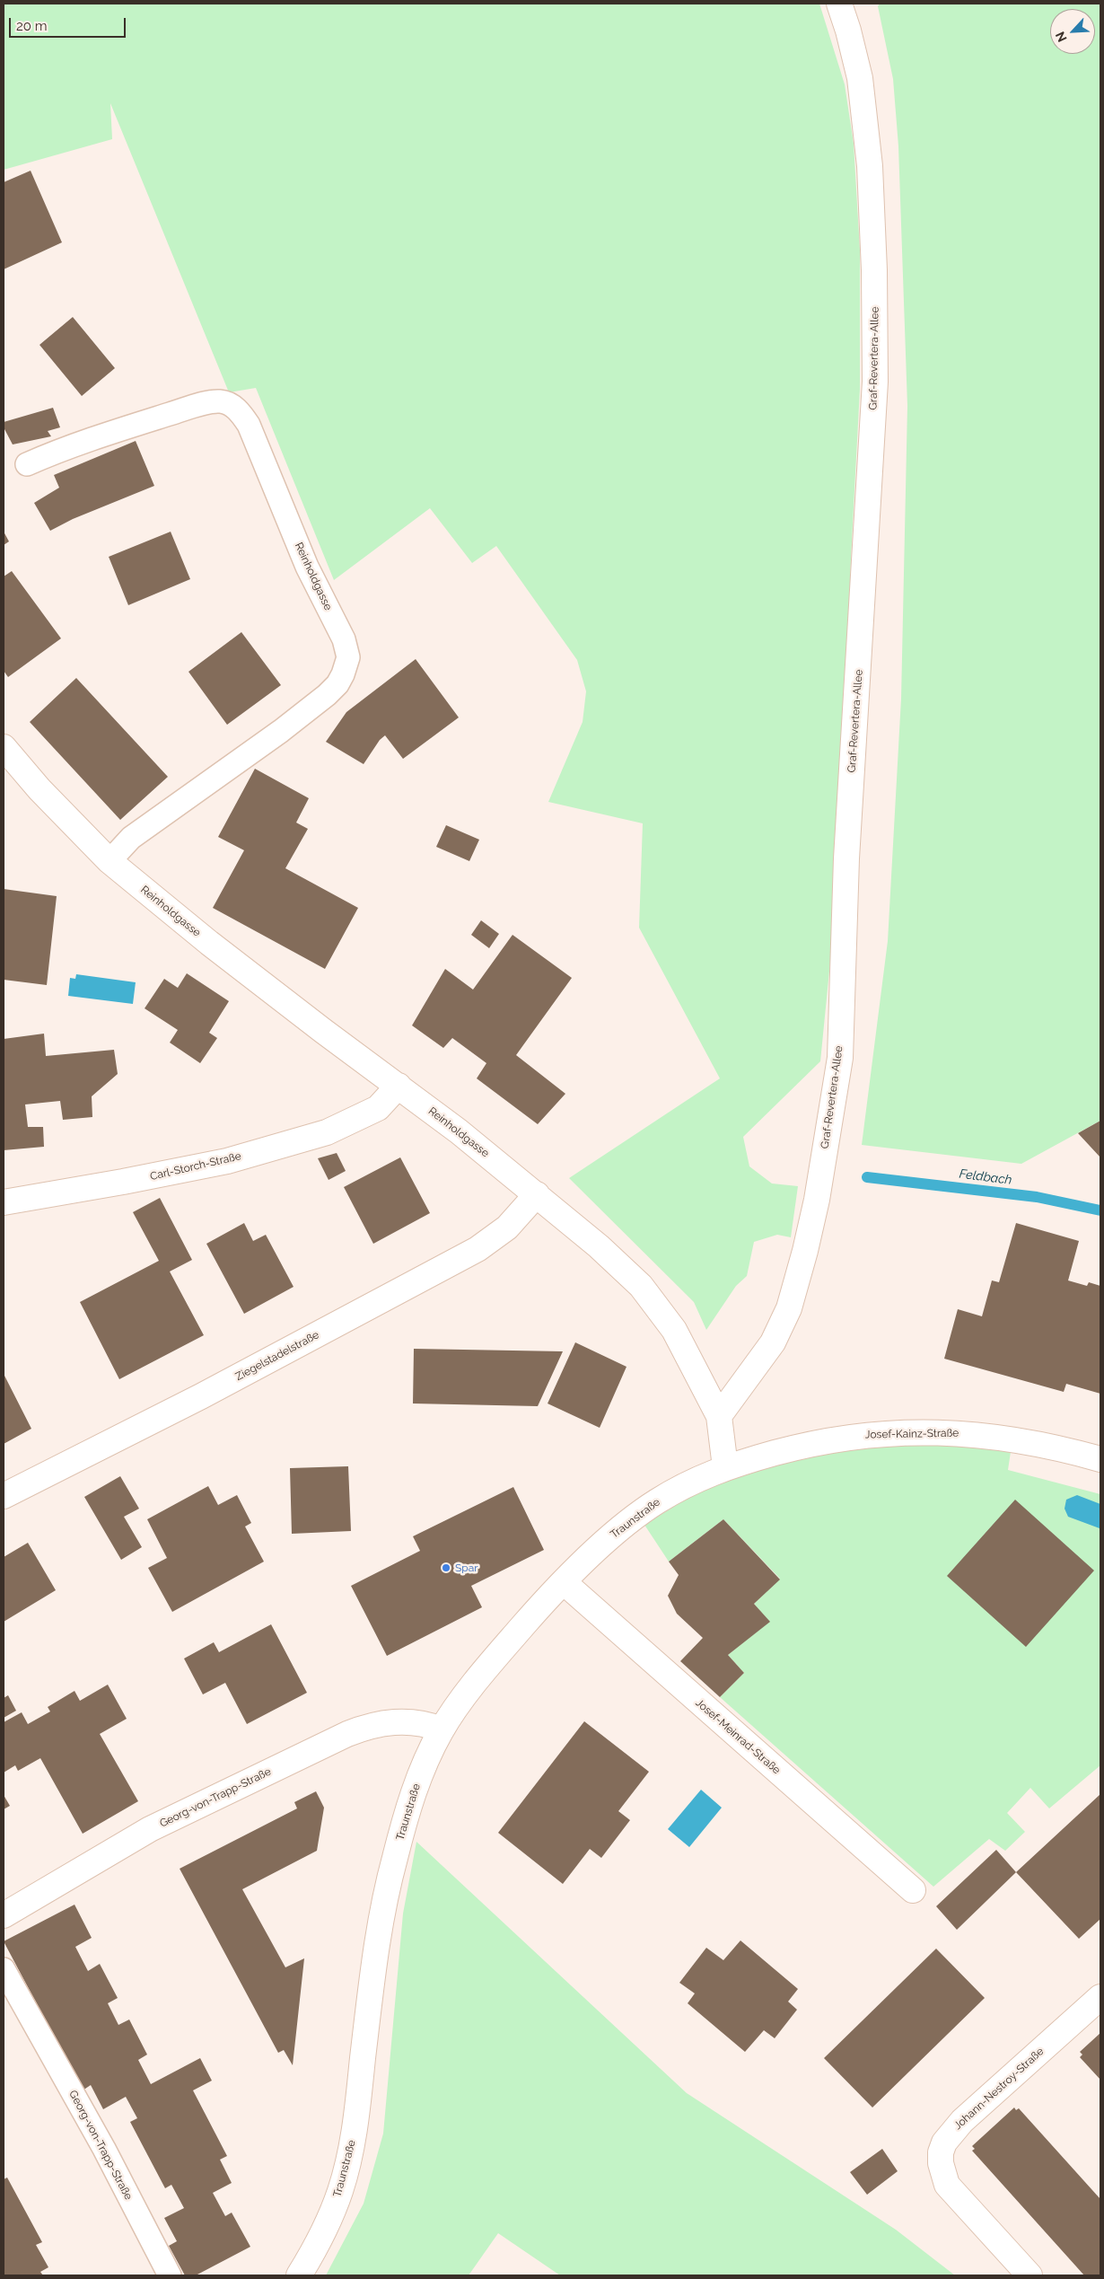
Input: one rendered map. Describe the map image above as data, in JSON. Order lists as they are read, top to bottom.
{
  "streets": {
    "street": [
      "Graf-Revertera-Allee",
      "Reinholdgasse",
      "Carl-Storch-Straße",
      "Ziegelstadelstraße",
      "Josef-Kainz-Straße",
      "Traunstraße",
      "Josef-Meinrad-Straße",
      "Georg-von-Trapp-Straße",
      "Johann-Nestroy-Straße"
    ]
  },
  "crossings": [
    ["Graf-Revertera-Allee", "Reinholdgasse"],
    ["Reinholdgasse", "Carl-Storch-Straße"],
    ["Reinholdgasse", "Ziegelstadelstraße"],
    ["Reinholdgasse", "Josef-Kainz-Straße"],
    ["Reinholdgasse", "Traunstraße"],
    ["Josef-Kainz-Straße", "Traunstraße"],
    ["Traunstraße", "Josef-Meinrad-Straße"],
    ["Traunstraße", "Georg-von-Trapp-Straße"]
  ],
  "water": ["Feldbach"],
  "places": ["Spar"],
  "scale_bar": "20 m",
  "north": "bottom left"
}
